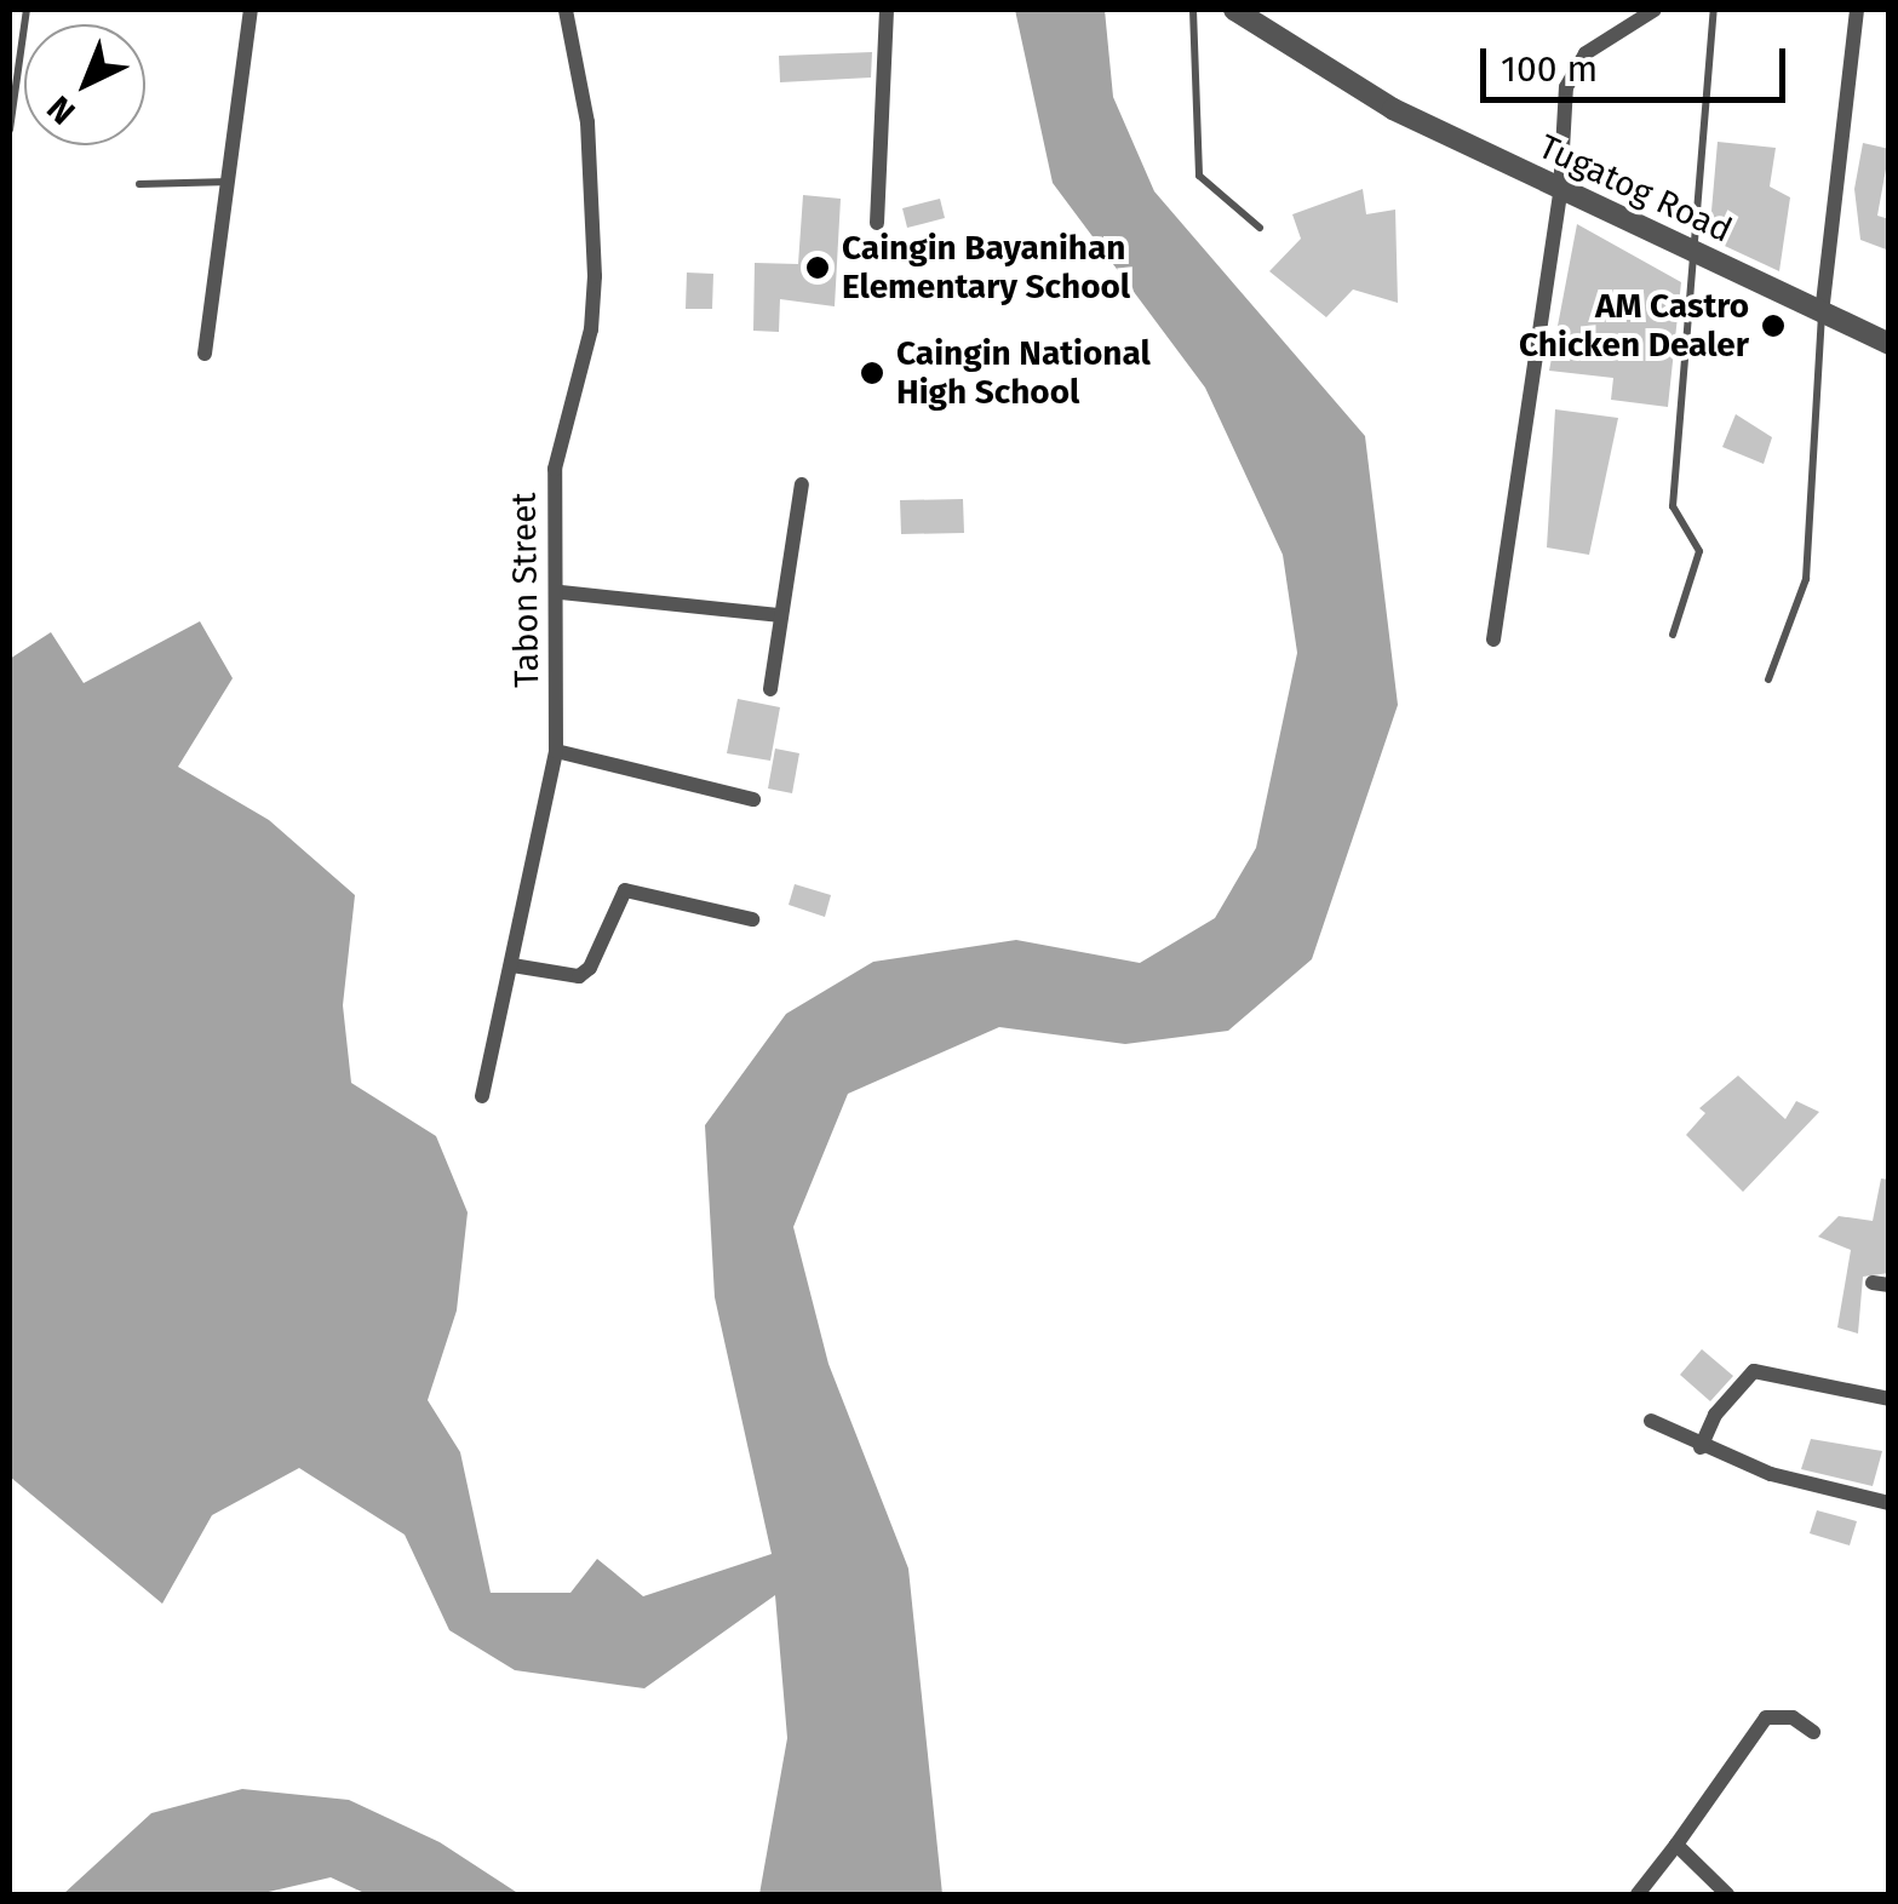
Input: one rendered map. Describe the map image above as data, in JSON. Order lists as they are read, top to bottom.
{
  "streets": {
    "street": ["Tugatog Road", "Tabon Street"]
  },
  "places": ["Caingin Bayanihan Elementary School", "AM Castro Chicken Dealer", "Caingin National High School"],
  "scale_bar": "100 m",
  "north": "bottom left"
}
